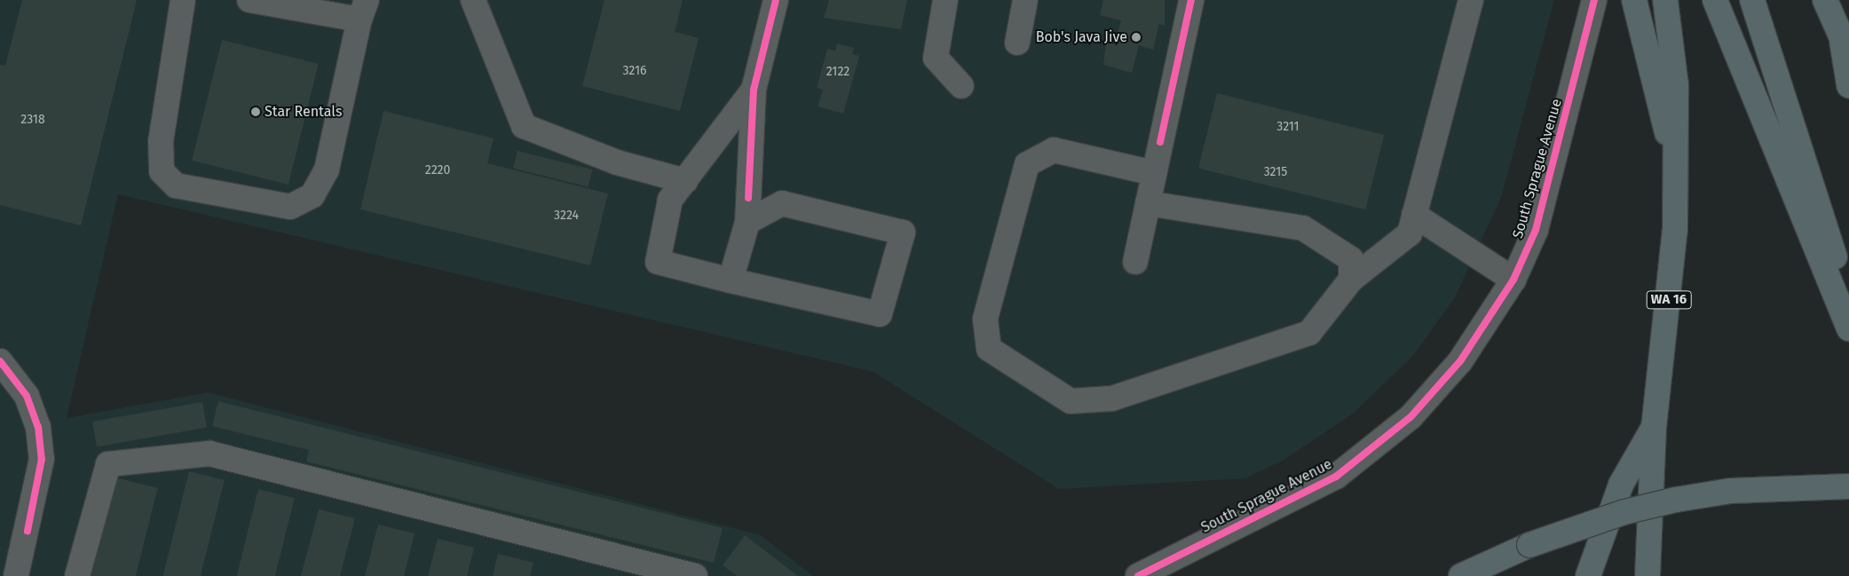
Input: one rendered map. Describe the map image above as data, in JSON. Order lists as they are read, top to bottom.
{
  "streets": {
    "highway": ["WA 16"],
    "street": ["South Sprague Avenue"]
  },
  "places": ["Bob's Java Jive", "Star Rentals"],
  "house_numbers": [
    "3216",
    "2122",
    "2318",
    "3211",
    "2220",
    "3215",
    "3224"
  ]
}
